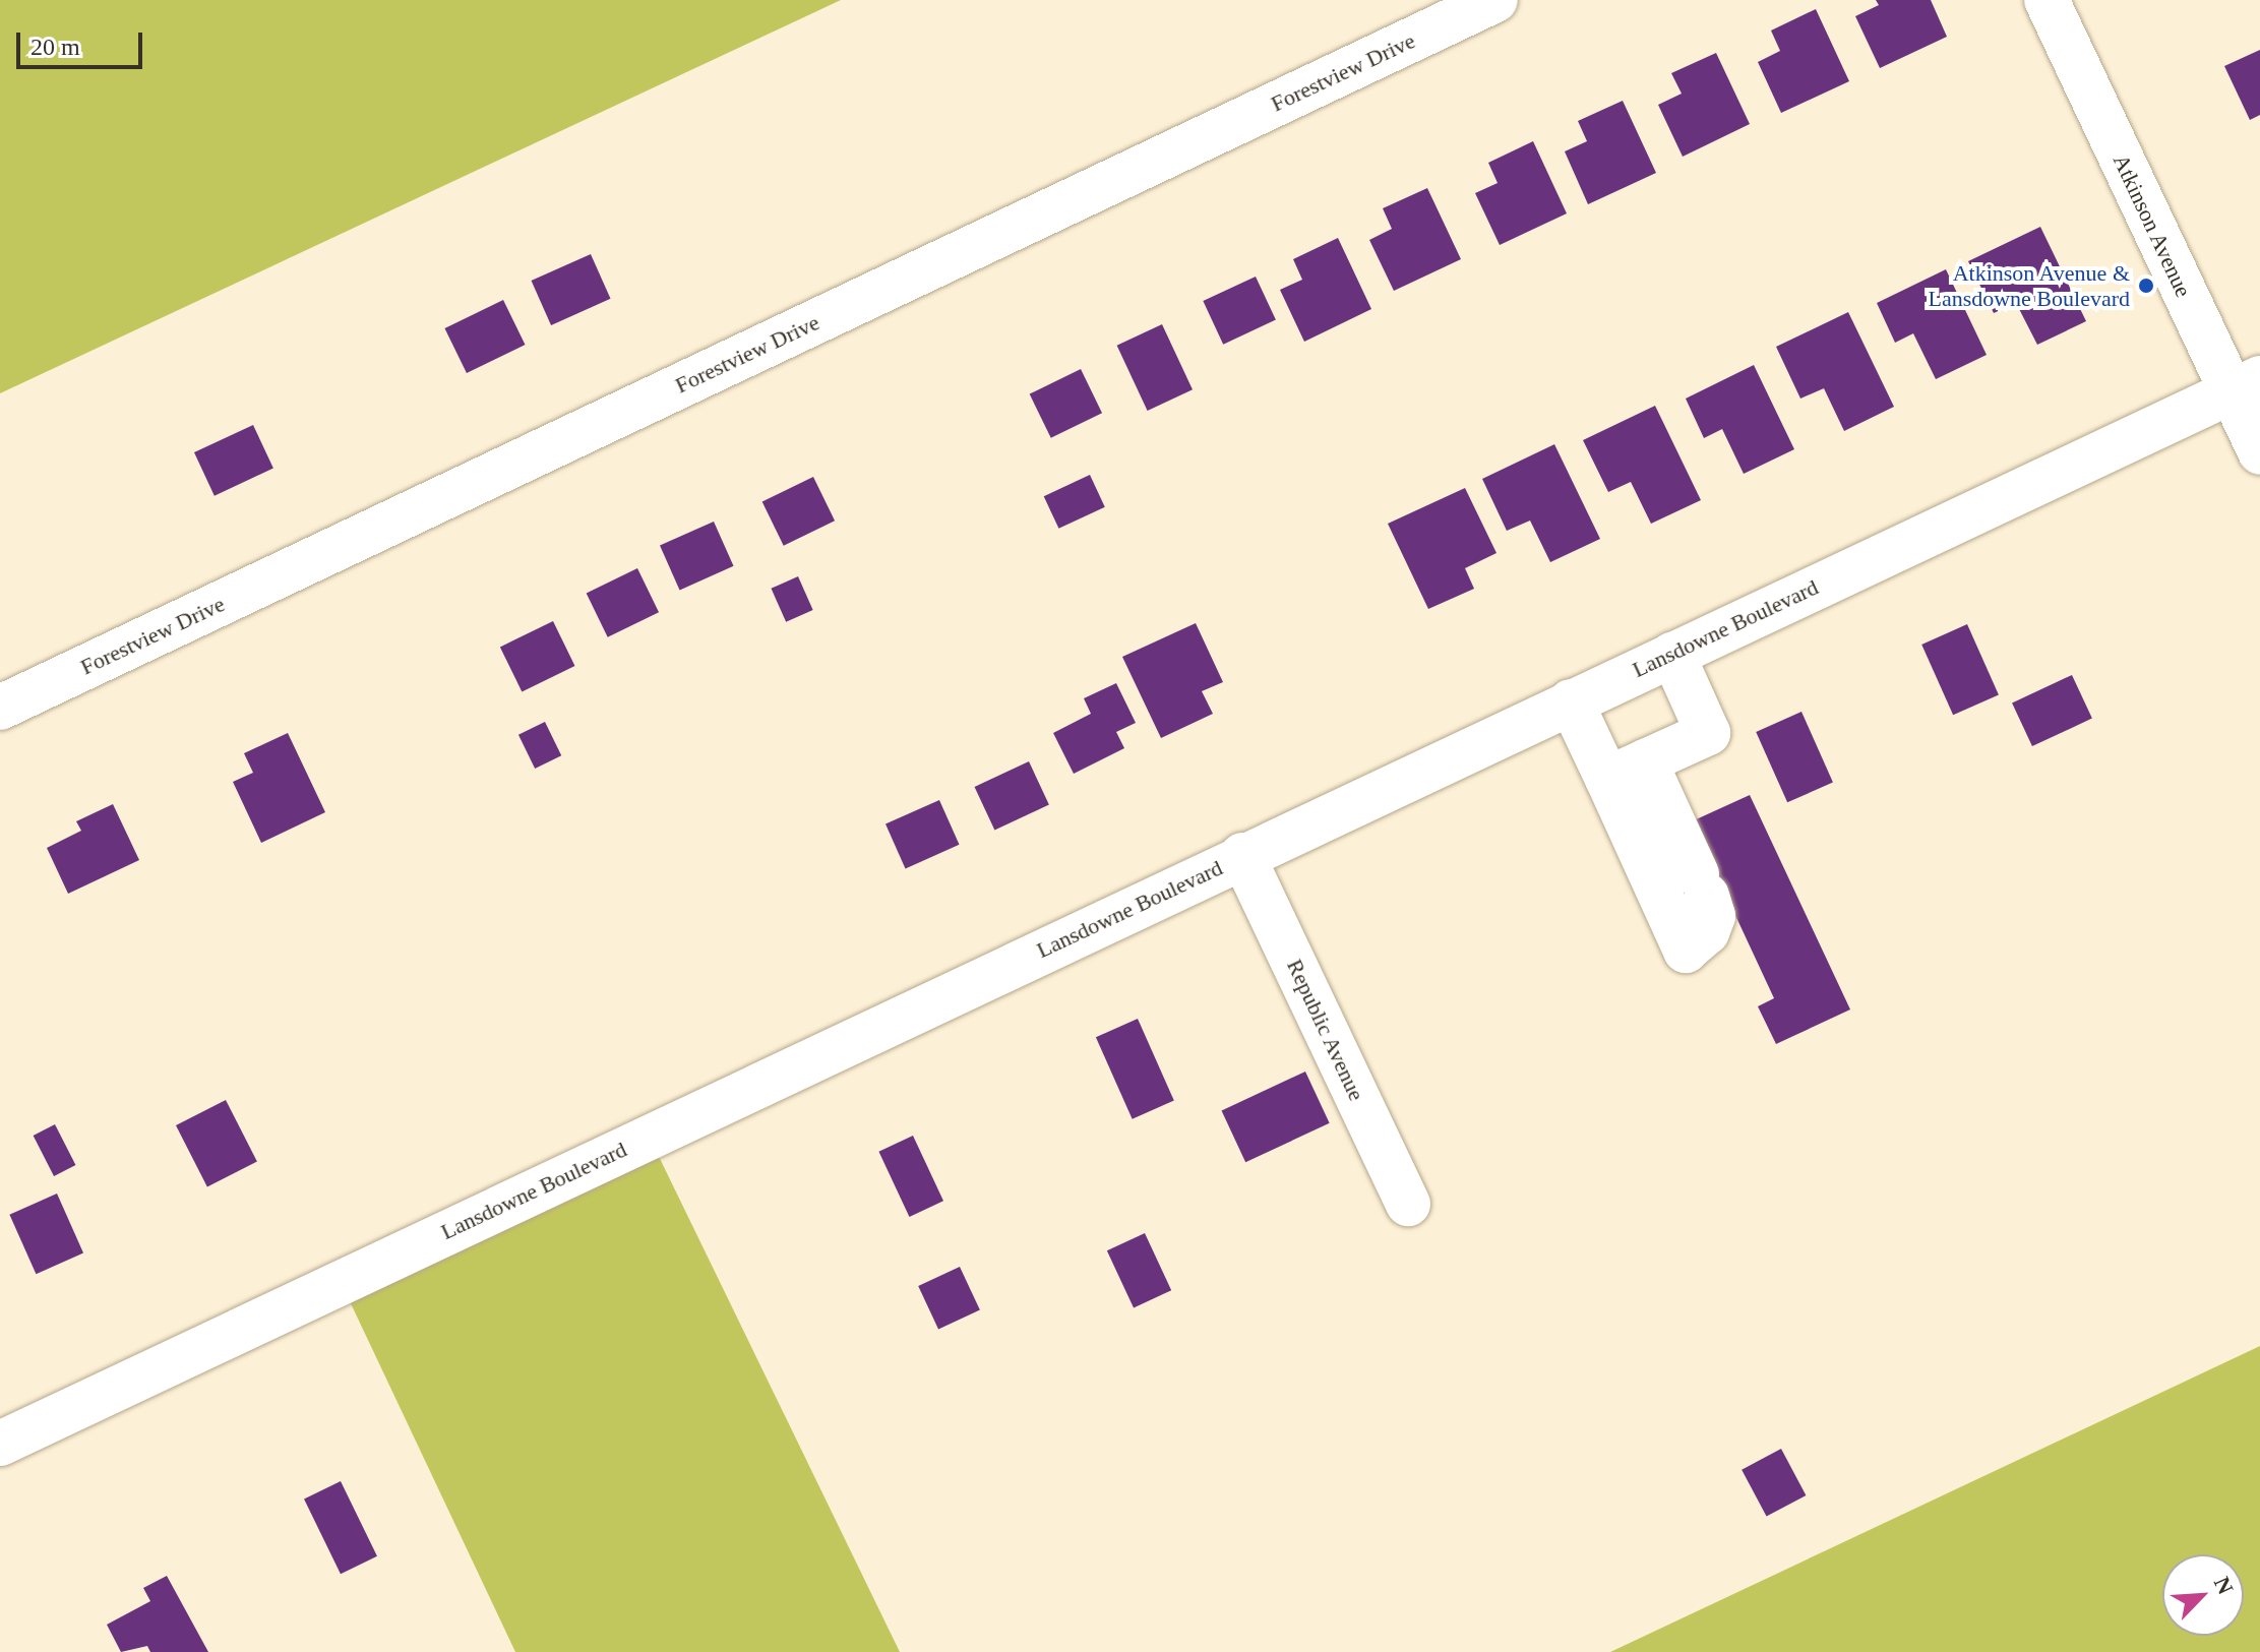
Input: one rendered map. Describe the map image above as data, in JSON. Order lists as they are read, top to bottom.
{
  "streets": {
    "street": [
      "Forestview Drive",
      "Atkinson Avenue",
      "Lansdowne Boulevard",
      "Republic Avenue"
    ]
  },
  "crossings": [
    ["Atkinson Avenue", "Lansdowne Boulevard"],
    ["Lansdowne Boulevard", "Republic Avenue"]
  ],
  "places": ["Atkinson Avenue & Lansdowne Boulevard"],
  "scale_bar": "20 m",
  "north": "top right"
}
